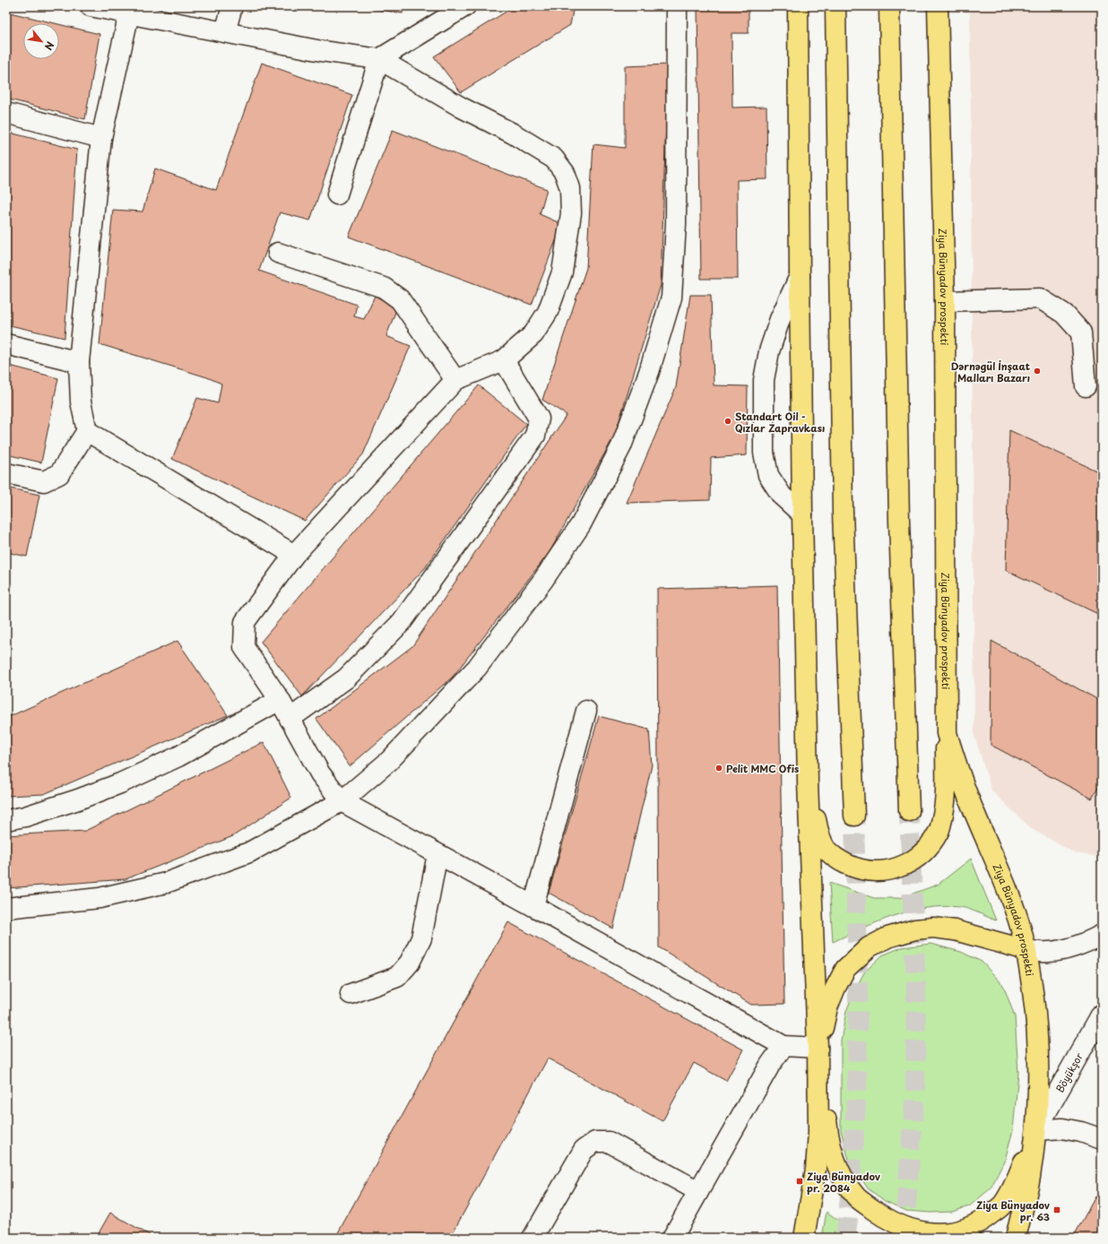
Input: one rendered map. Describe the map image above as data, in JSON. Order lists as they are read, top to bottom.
{
  "streets": {
    "main road": ["Ziya Bünyadov prospekti"],
    "street": ["Böyükşor"]
  },
  "crossings": [
    ["Ziya Bünyadov prospekti", "Böyükşor"]
  ],
  "places": {
    "other": ["Dərnəgül İnşaat Malları Bazarı", "Standart Oil - Qızlar Zapravkası", "Pelit MMC Ofis"],
    "transit": ["Ziya Bünyadov pr. 2084", "Ziya Bünyadov pr. 63"]
  },
  "north": "bottom right"
}
